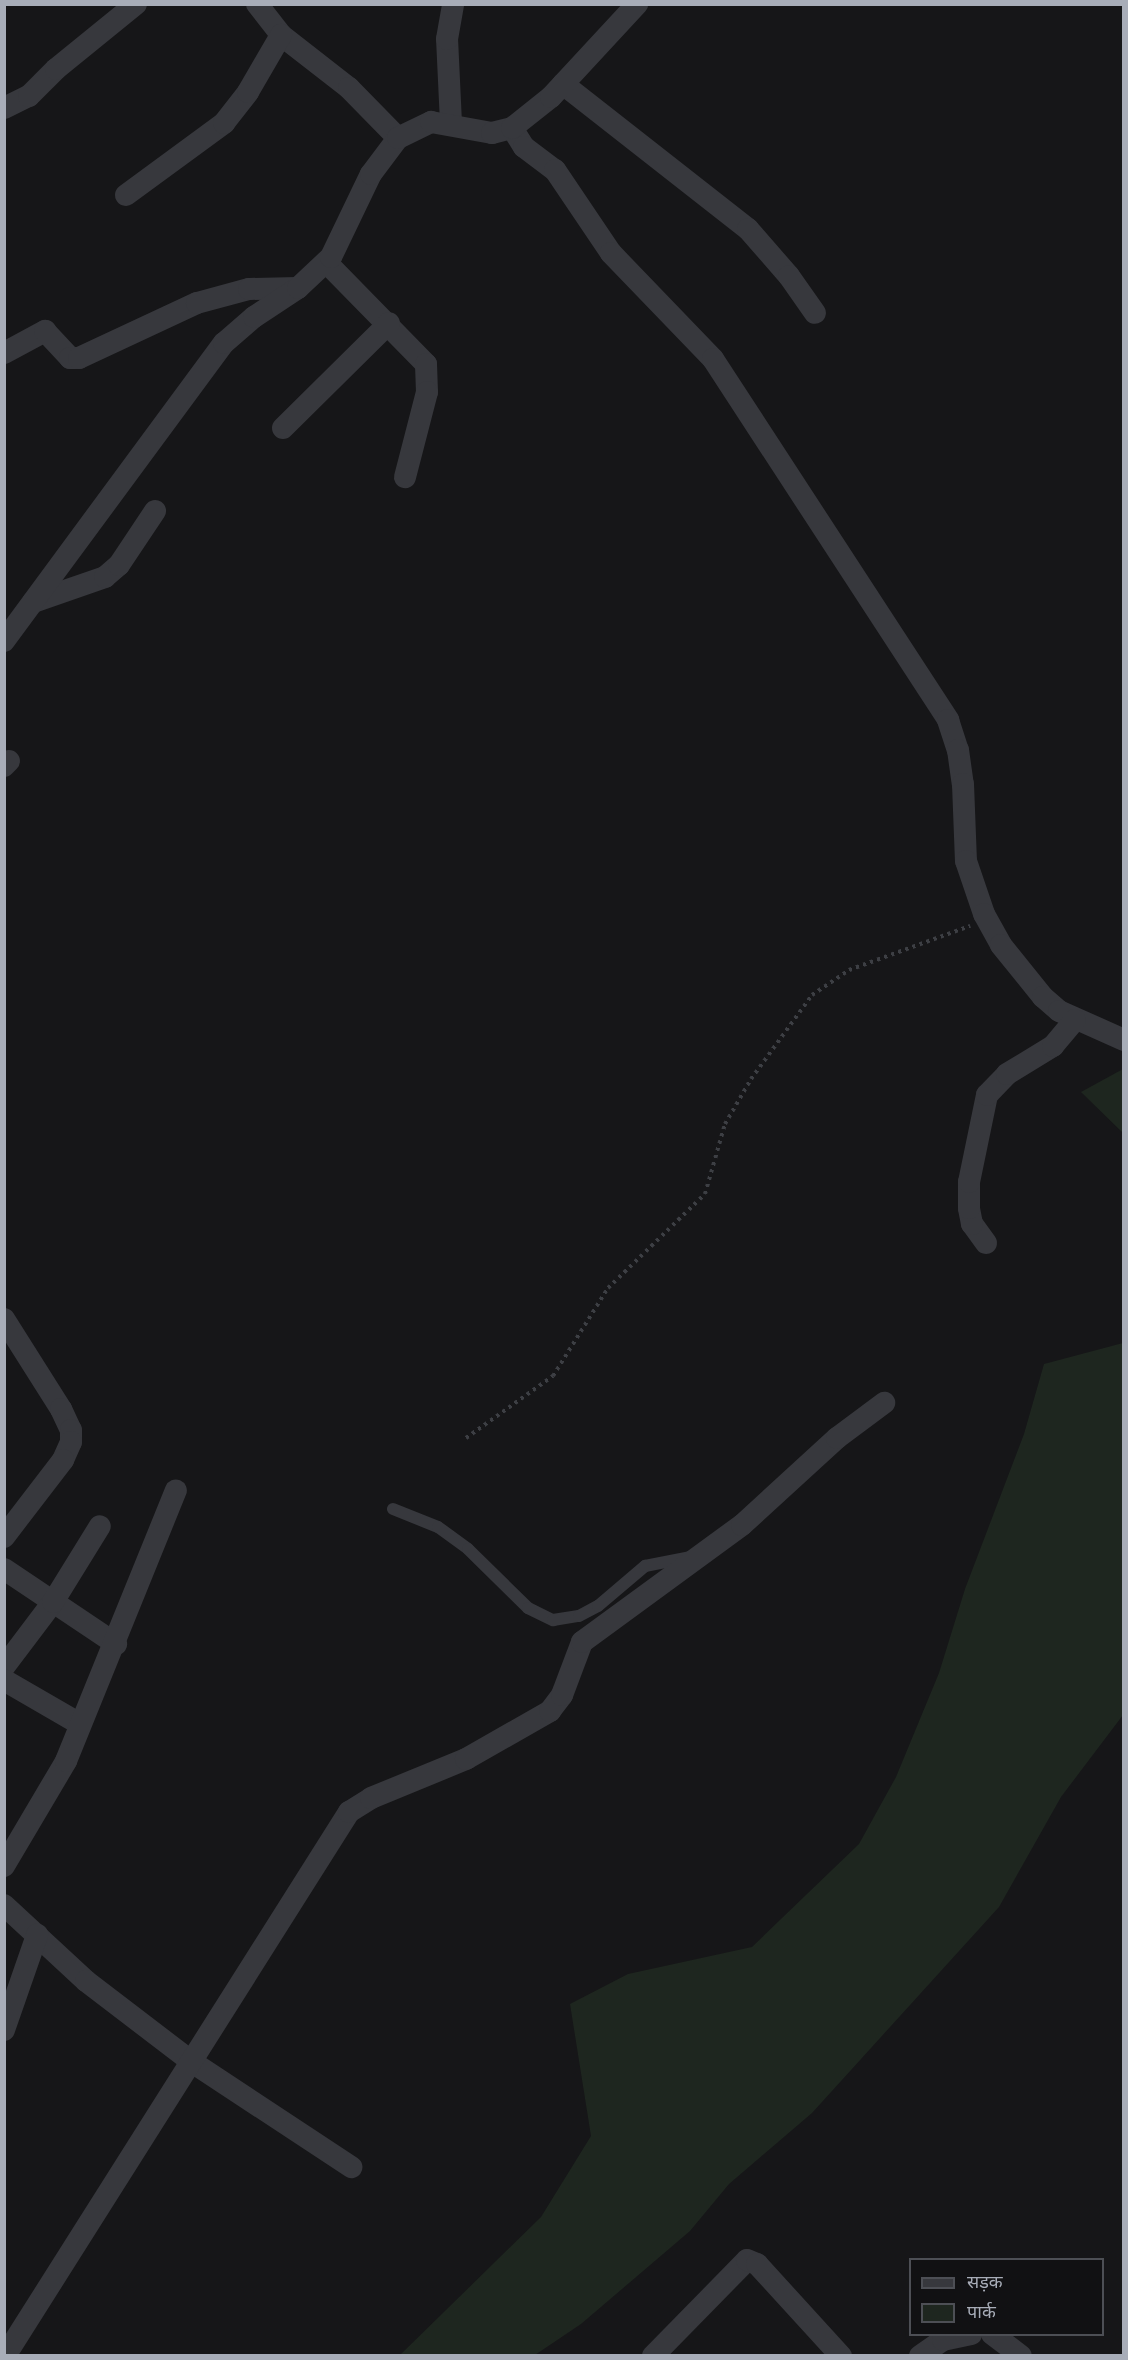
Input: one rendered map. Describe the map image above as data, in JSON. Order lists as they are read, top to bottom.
{
  "legend": ["सड़क", "पार्क"]
}
